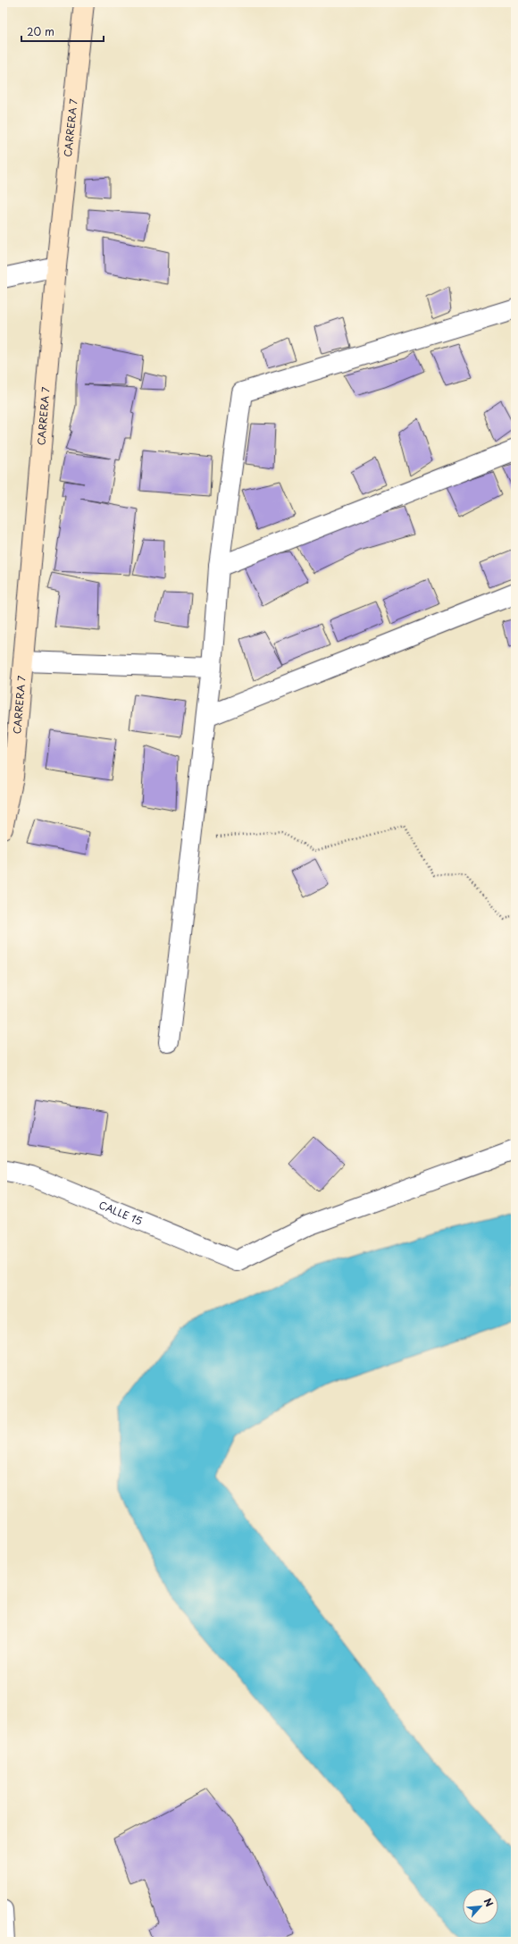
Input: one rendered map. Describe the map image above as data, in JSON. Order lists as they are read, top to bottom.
{
  "streets": {
    "street": ["CARRERA 7", "CALLE 15"]
  },
  "scale_bar": "20 m",
  "north": "top right"
}
